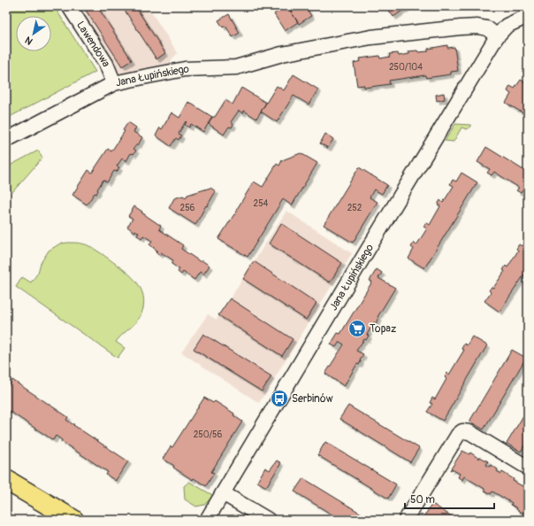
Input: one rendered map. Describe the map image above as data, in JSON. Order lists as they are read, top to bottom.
{
  "streets": {
    "street": ["Lawendowa", "Jana Łupińskiego"]
  },
  "crossings": [
    ["Lawendowa", "Jana Łupińskiego"]
  ],
  "places": {
    "supermarket": ["Topaz"],
    "bus stop": ["Serbinów"]
  },
  "house_numbers": [
    "250/104",
    "254",
    "256",
    "252",
    "250/56"
  ],
  "scale_bar": "50 m",
  "north": "bottom left"
}
